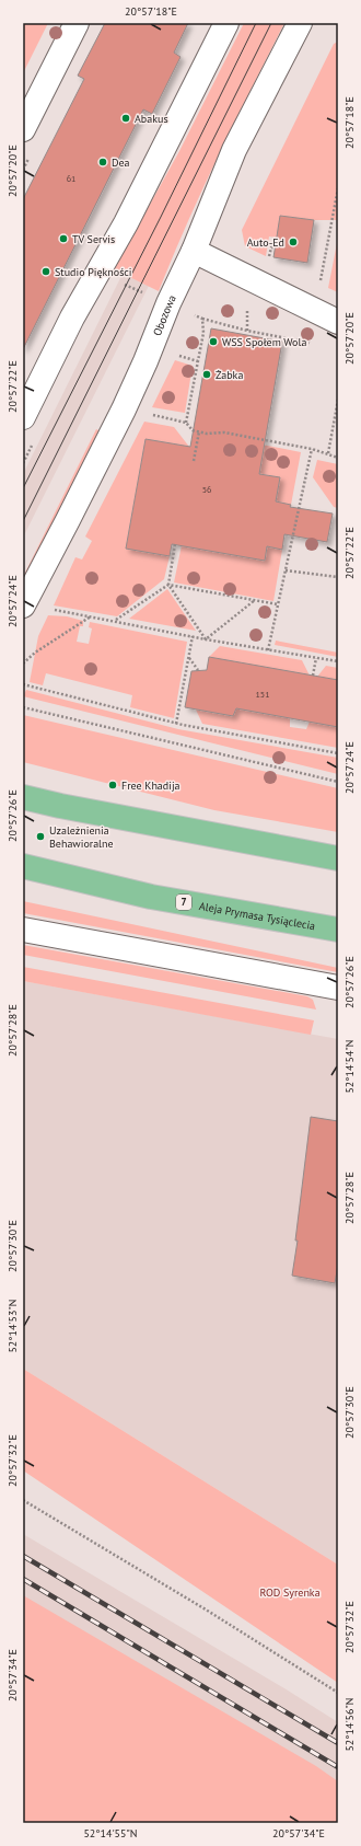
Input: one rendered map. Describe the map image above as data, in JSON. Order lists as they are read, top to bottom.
{
  "streets": {
    "main road": ["7", "Aleja Prymasa Tysiąclecia"],
    "street": ["Obozowa"]
  },
  "parks": ["ROD Syrenka"],
  "places": [
    "Abakus",
    "Dea",
    "TV Servis",
    "Auto-Ed",
    "Studio Piękności",
    "WSS Społem Wola",
    "Żabka",
    "Free Khadija",
    "Uzależnienia Behawioralne"
  ],
  "house_numbers": ["61", "56", "151"],
  "coordinates": [
    "20°57'18\"E",
    "20°57'20\"E",
    "20°57'22\"E",
    "20°57'24\"E",
    "20°57'26\"E",
    "20°57'28\"E",
    "52°14'54\"N",
    "20°57'30\"E",
    "52°14'53\"N",
    "20°57'32\"E",
    "20°57'34\"E",
    "52°14'56\"N",
    "52°14'55\"N"
  ]
}
